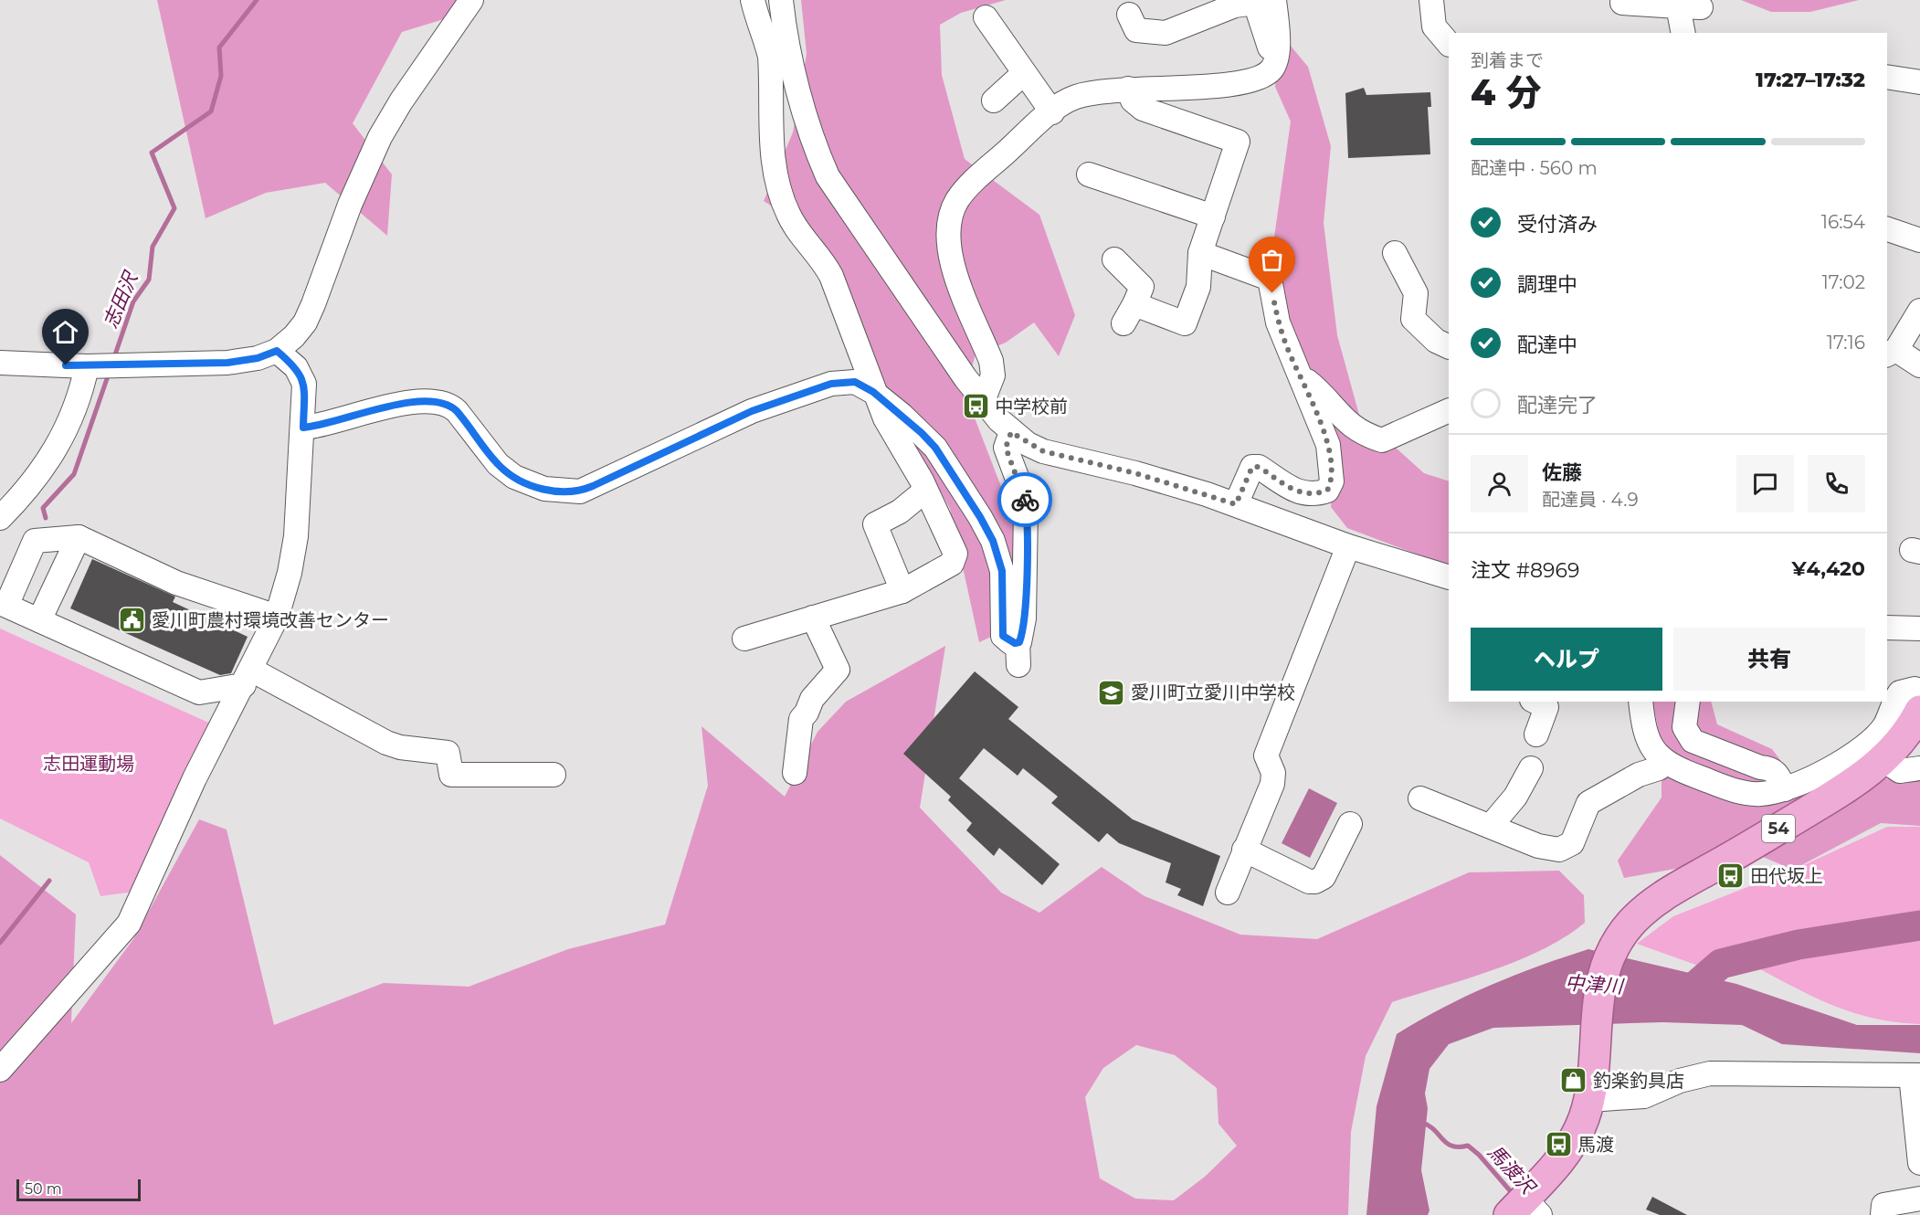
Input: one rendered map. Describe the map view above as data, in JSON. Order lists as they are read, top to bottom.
{
  "streets": {
    "main road": ["54"]
  },
  "water": ["志田沢", "中津川", "馬渡沢"],
  "parks": ["志田運動場"],
  "places": {
    "bus stop": ["中学校前", "田代坂上", "馬渡"],
    "public building": ["愛川町農村環境改善センター"],
    "school or university": ["愛川町立愛川中学校"],
    "shop": ["釣楽釣具店"]
  },
  "scale_bar": "50 m",
  "page": {
    "heading": ["4 分", "到着まで", "17:27–17:32"],
    "panel": [
      "佐藤",
      "配達員 · 4.9",
      "注文 #8969",
      "¥4,420"
    ],
    "bar": "配達中 · 560 m",
    "list": [
      ["受付済み", "16:54"],
      ["調理中", "17:02"],
      ["配達中", "17:16"],
      "配達完了"
    ],
    "buttons": ["ヘルプ", "共有"],
    "scale": "50 m"
  }
}
